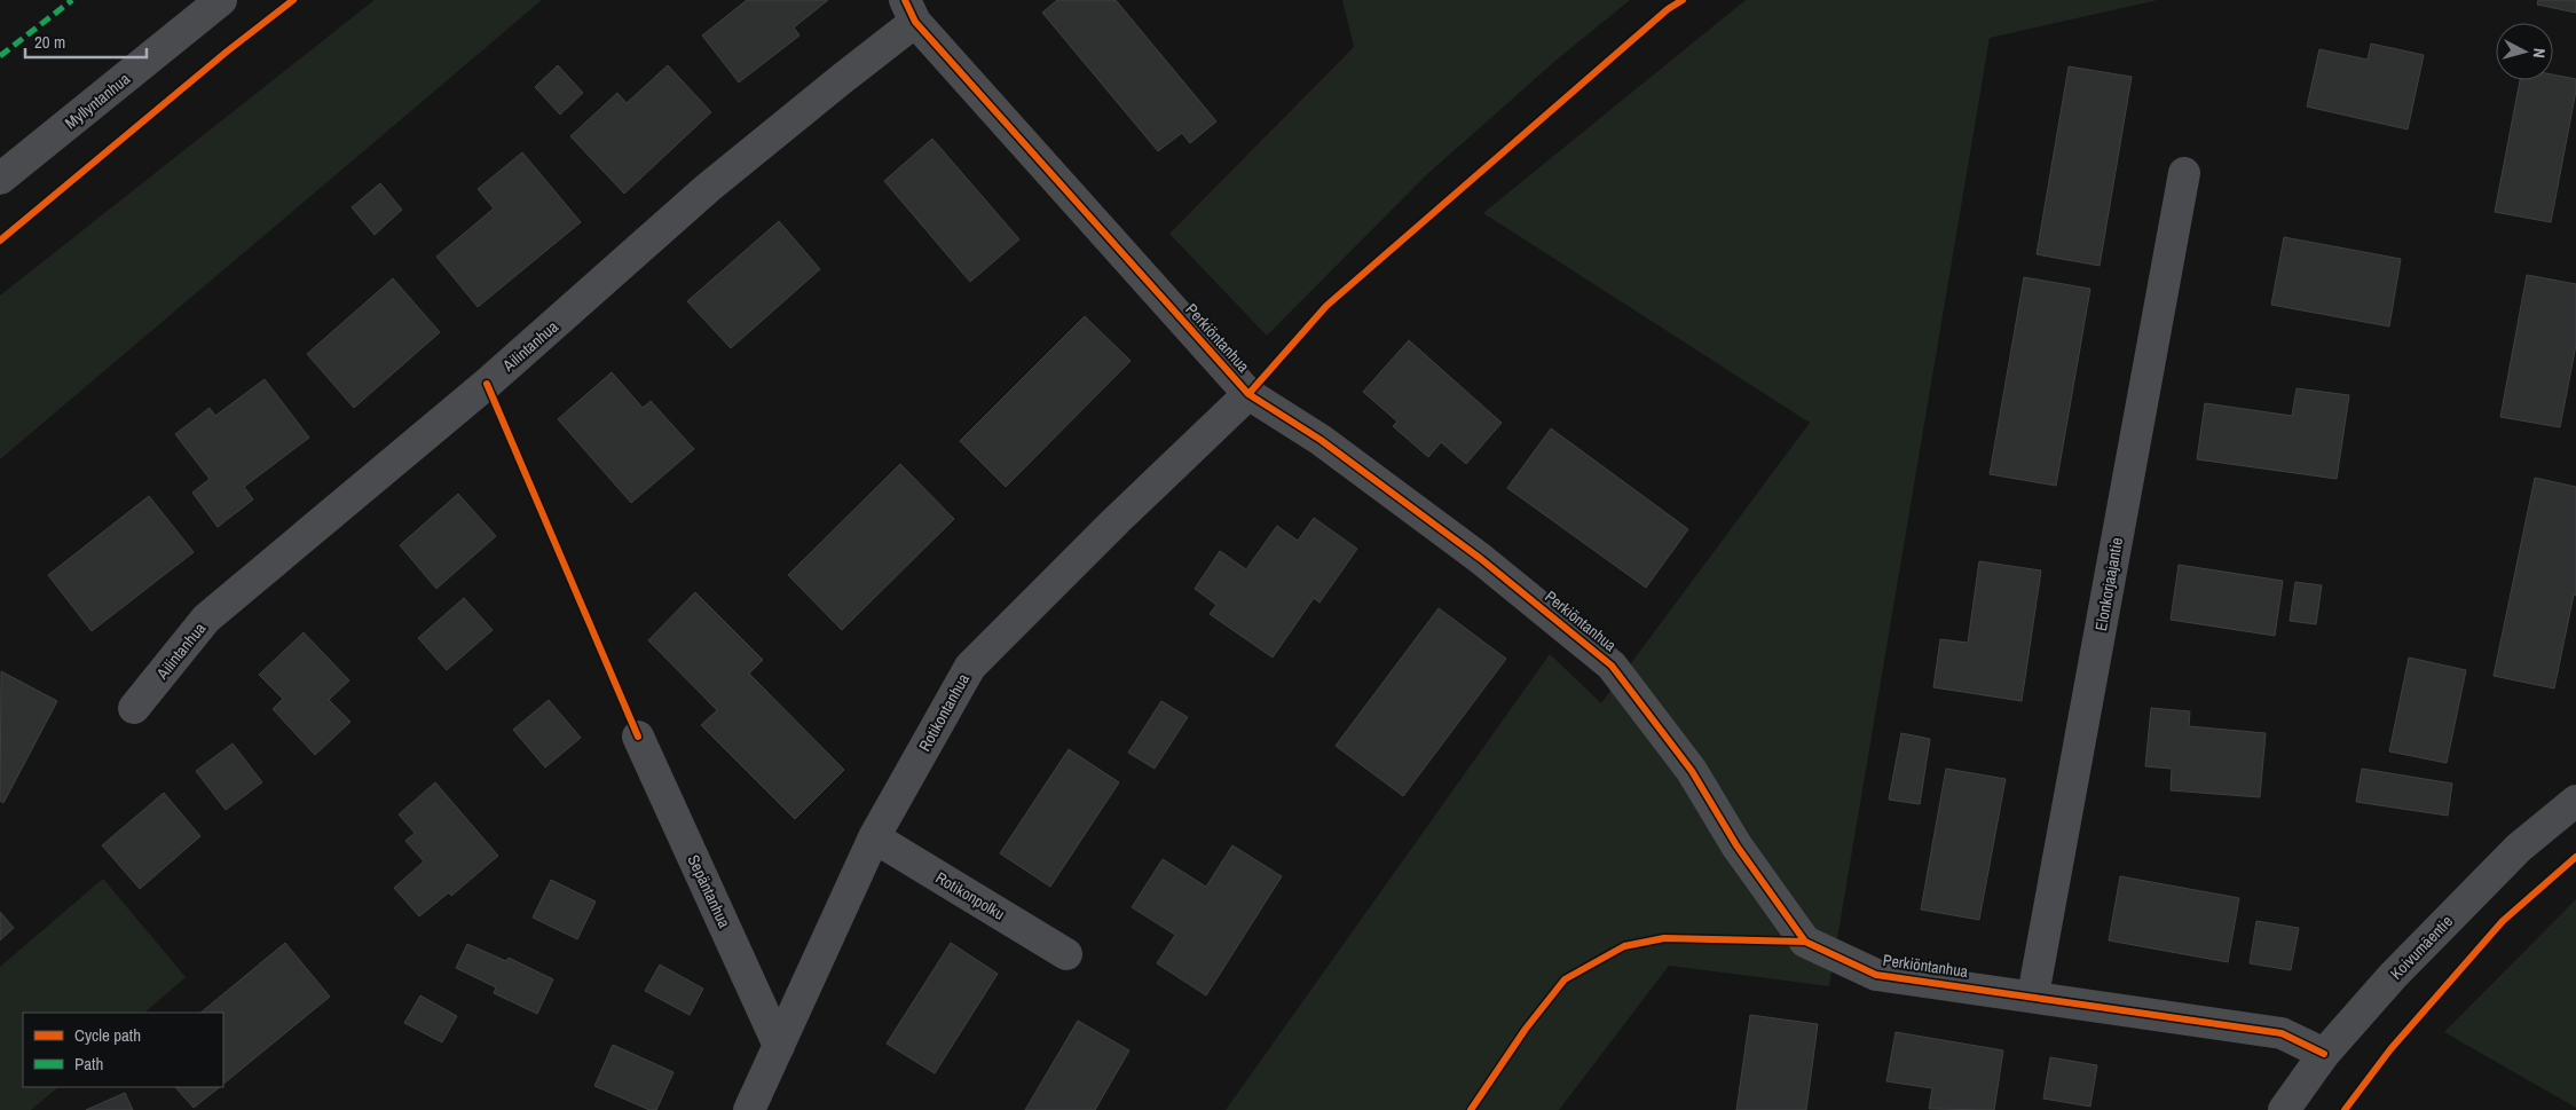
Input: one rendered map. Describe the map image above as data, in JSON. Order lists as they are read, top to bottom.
{
  "streets": {
    "street": [
      "Myllyntanhua",
      "Perkiöntanhua",
      "Ailintanhua",
      "Elonkorjaajantie",
      "Rotikontanhua",
      "Sepäntanhua",
      "Rotikonpolku",
      "Koivumäentie"
    ]
  },
  "crossings": [
    ["Perkiöntanhua", "Ailintanhua"],
    ["Perkiöntanhua", "Elonkorjaajantie"],
    ["Perkiöntanhua", "Rotikontanhua"],
    ["Perkiöntanhua", "Koivumäentie"],
    ["Rotikontanhua", "Sepäntanhua"],
    ["Rotikontanhua", "Rotikonpolku"]
  ],
  "legend": ["Cycle path", "Path"],
  "scale_bar": "20 m",
  "north": "right"
}
